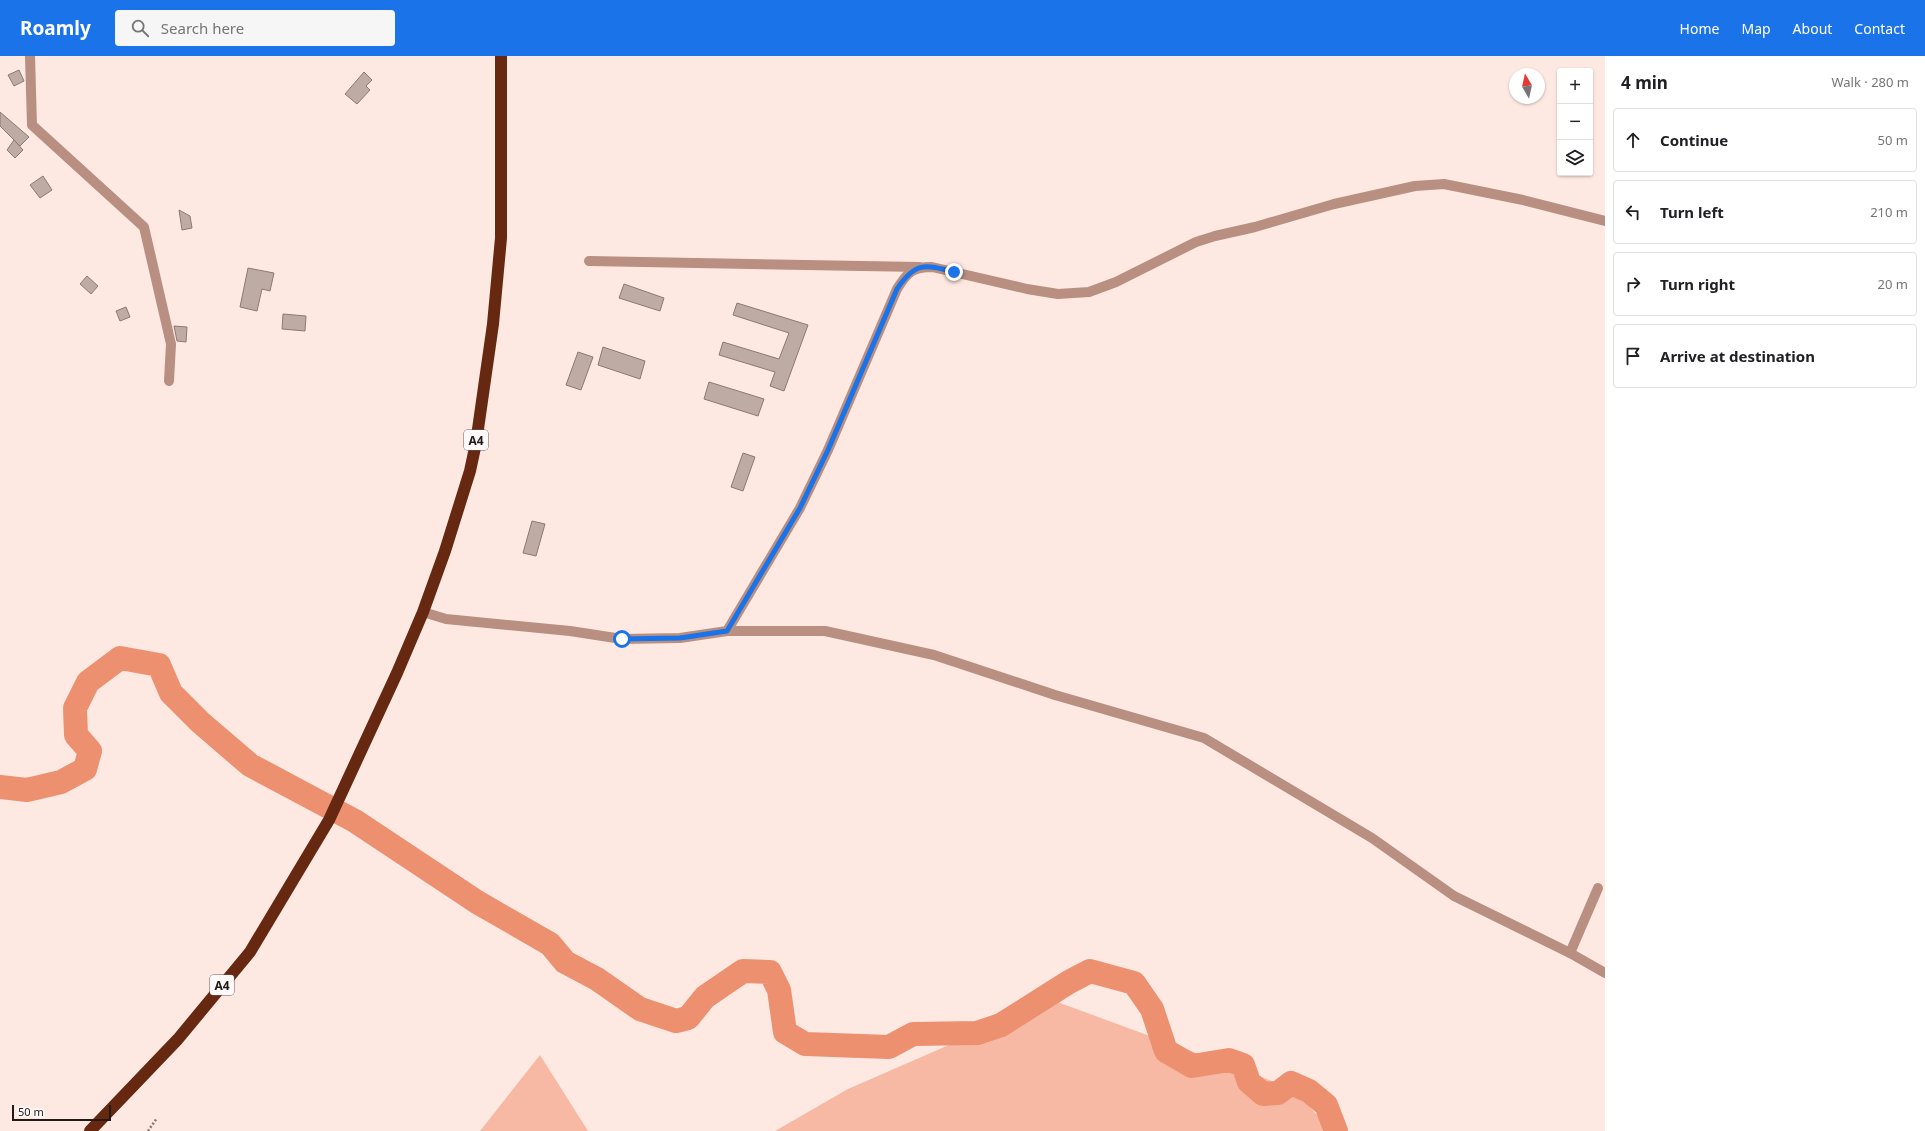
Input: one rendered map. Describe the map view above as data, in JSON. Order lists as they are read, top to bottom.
{
  "streets": {
    "highway": ["A4"]
  },
  "scale_bar": "50 m",
  "north": "top",
  "page": {
    "header": "Roamly",
    "search": "Search here",
    "nav": [
      "Home",
      "Map",
      "About",
      "Contact"
    ],
    "heading": ["4 min", "Walk · 280 m"],
    "map_buttons": ["+", "−"],
    "list": [
      ["Continue", "50 m"],
      ["Turn left", "210 m"],
      ["Turn right", "20 m"],
      "Arrive at destination"
    ],
    "scale": "50 m"
  }
}
